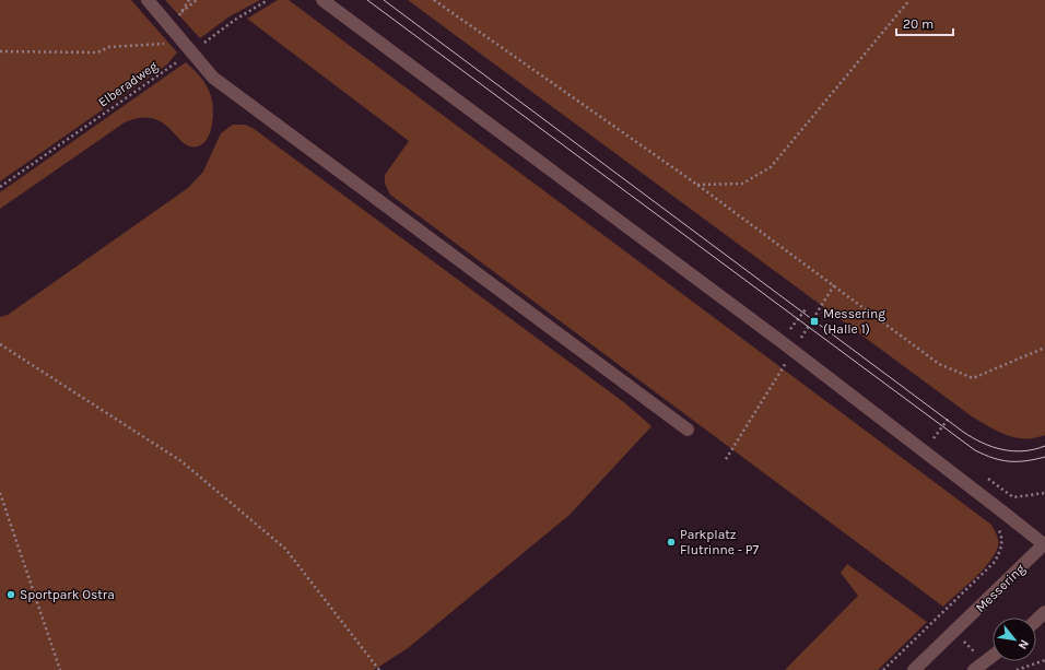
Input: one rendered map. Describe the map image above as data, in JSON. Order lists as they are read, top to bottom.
{
  "streets": {
    "street": ["Messering"],
    "path": ["Elberadweg"]
  },
  "places": {
    "transit": ["Messering (Halle 1)"],
    "other": ["Parkplatz Flutrinne - P7", "Sportpark Ostra"]
  },
  "scale_bar": "20 m",
  "north": "bottom right"
}
